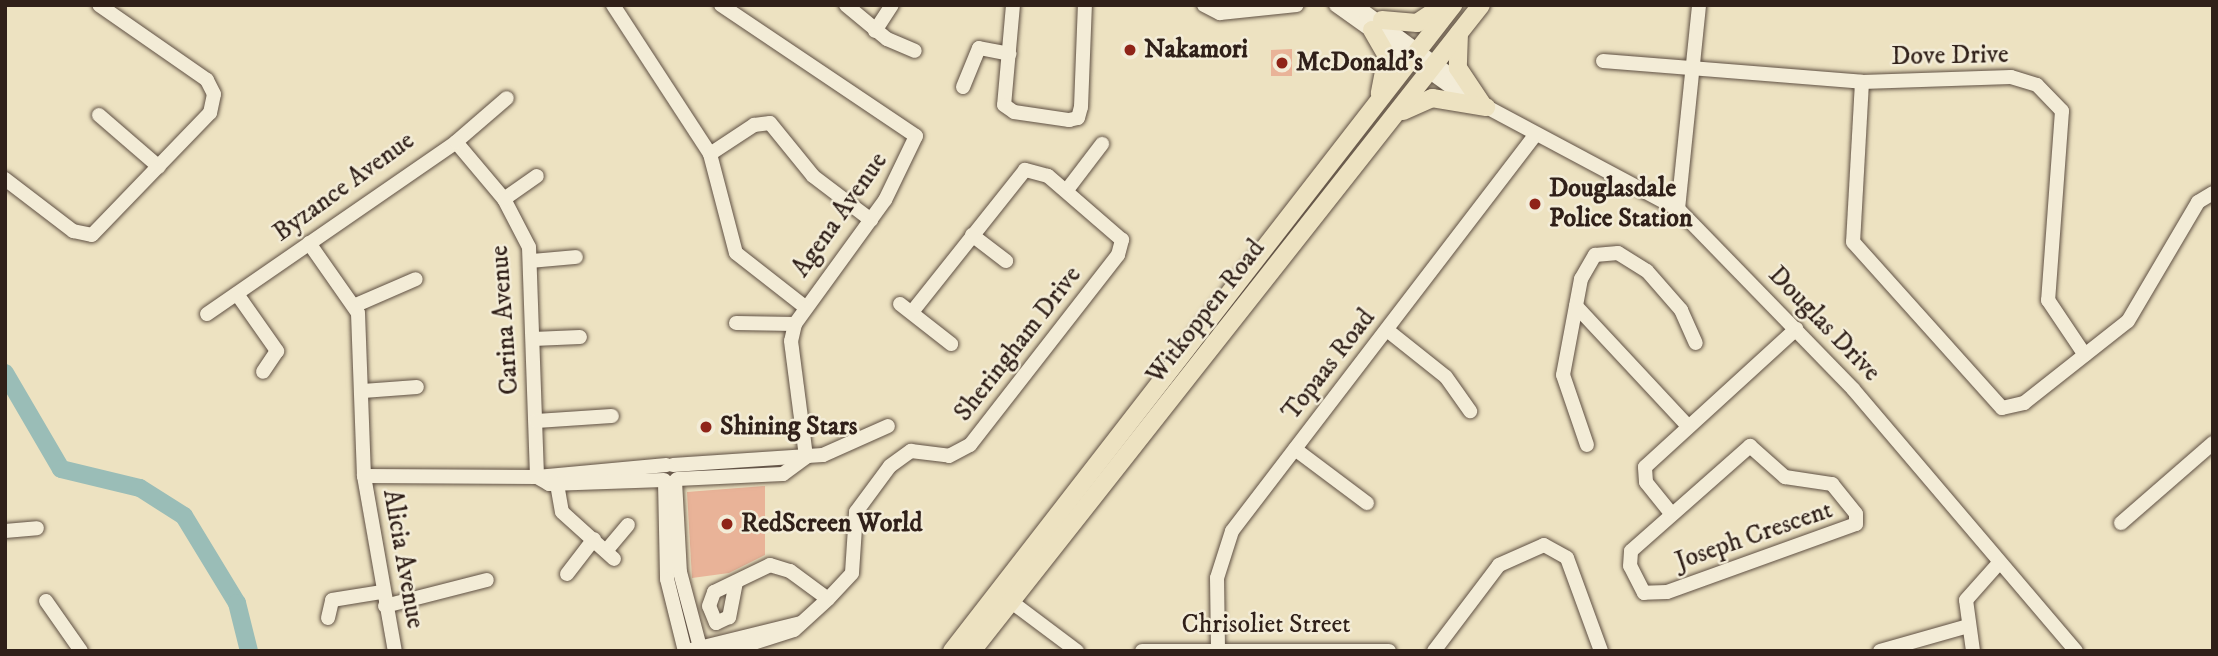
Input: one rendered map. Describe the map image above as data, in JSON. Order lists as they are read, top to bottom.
{
  "streets": {
    "main road": ["Witkoppen Road"],
    "street": [
      "Dove Drive",
      "Byzance Avenue",
      "Agena Avenue",
      "Carina Avenue",
      "Douglas Drive",
      "Sheringham Drive",
      "Topaas Road",
      "Joseph Crescent",
      "Alicia Avenue",
      "Chrisoliet Street"
    ]
  },
  "crossings": [
    ["Byzance Avenue", "Carina Avenue"],
    ["Witkoppen Road", "Douglas Drive"],
    ["Douglas Drive", "Topaas Road"],
    ["Douglas Drive", "Joseph Crescent"],
    ["Topaas Road", "Chrisoliet Street"]
  ],
  "places": [
    "Nakamori",
    "McDonald's",
    "Douglasdale Police Station",
    "Shining Stars",
    "RedScreen World"
  ]
}
